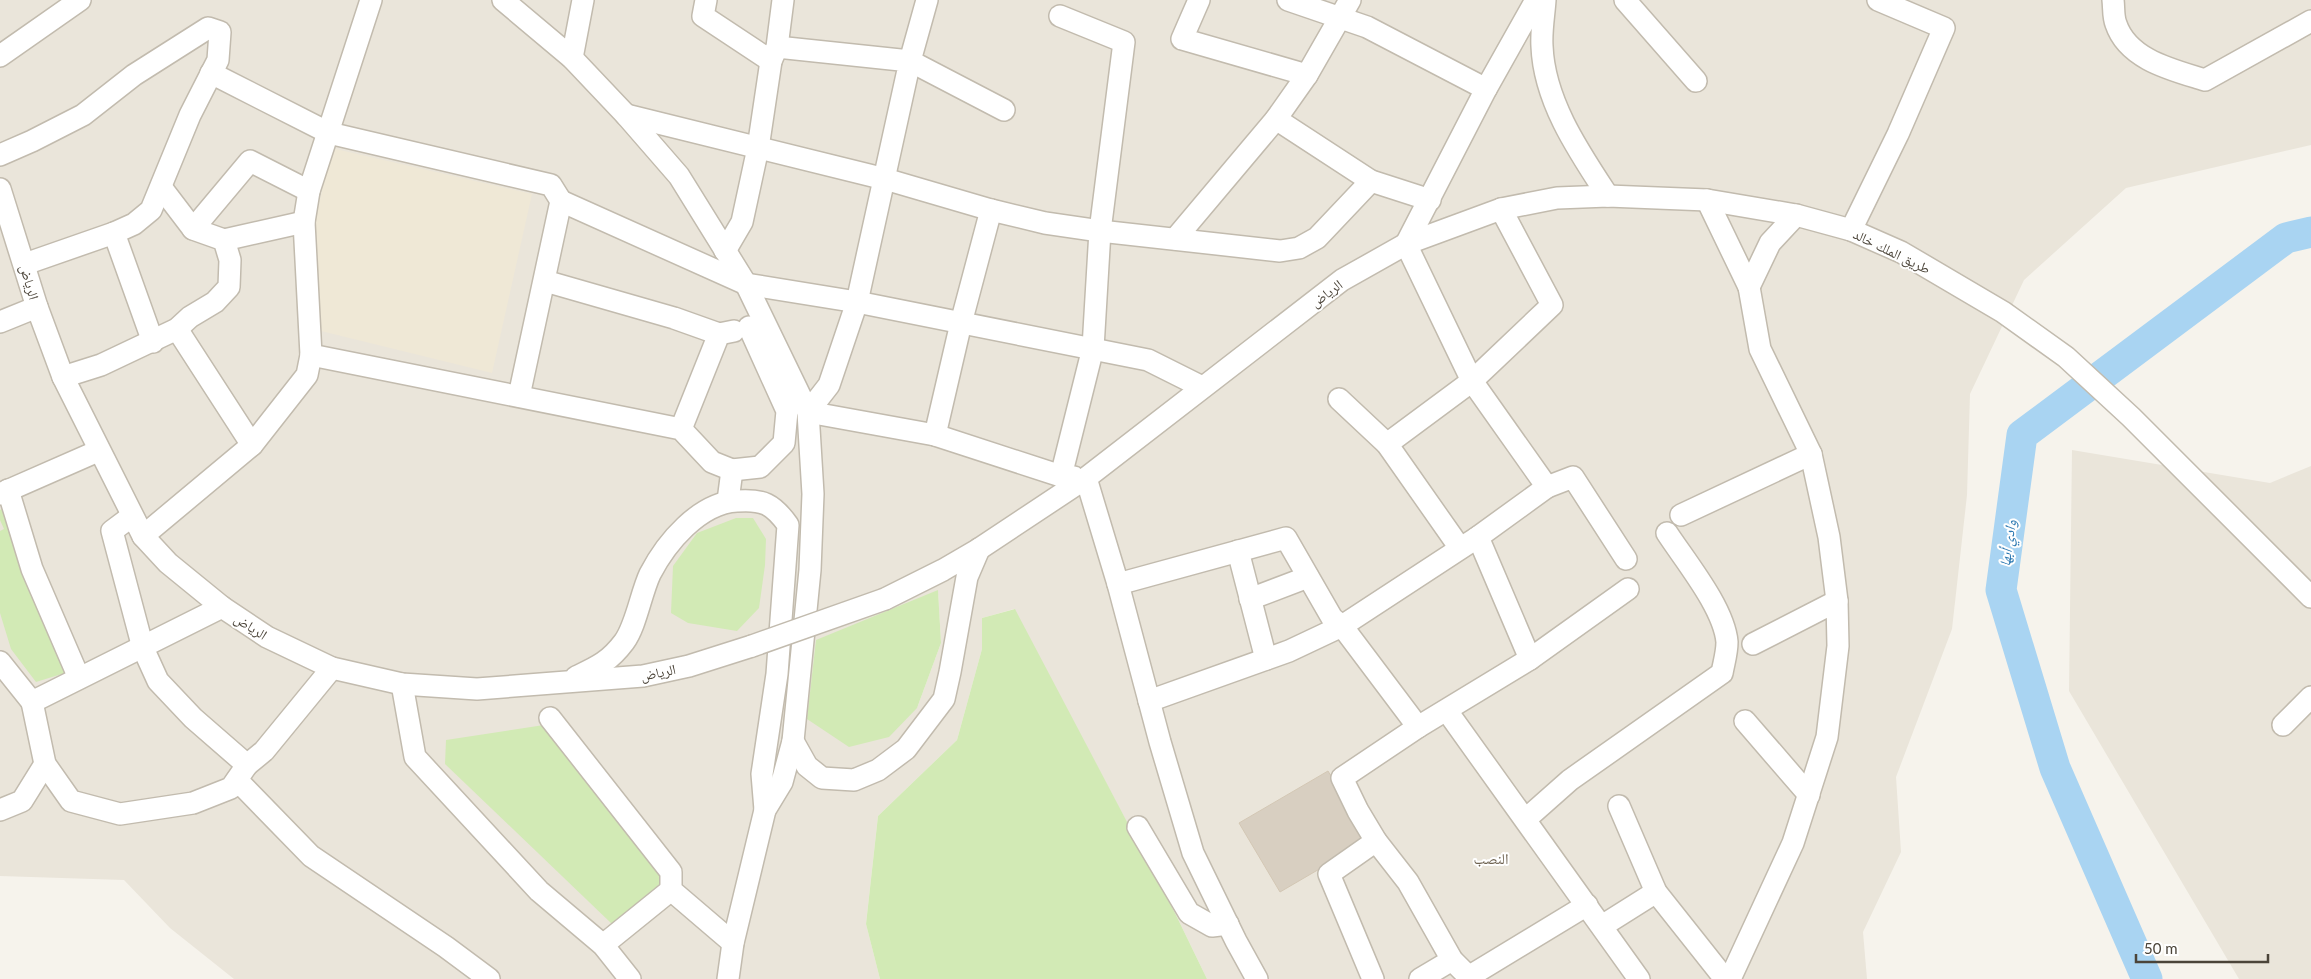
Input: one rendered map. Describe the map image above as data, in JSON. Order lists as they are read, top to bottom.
{
  "streets": {
    "street": ["طريق الملك خالد", "الرياض"]
  },
  "crossings": [
    ["طريق الملك خالد", "الرياض"]
  ],
  "districts": ["النصب"],
  "water": ["وادي أبها"],
  "scale_bar": "50 m"
}
